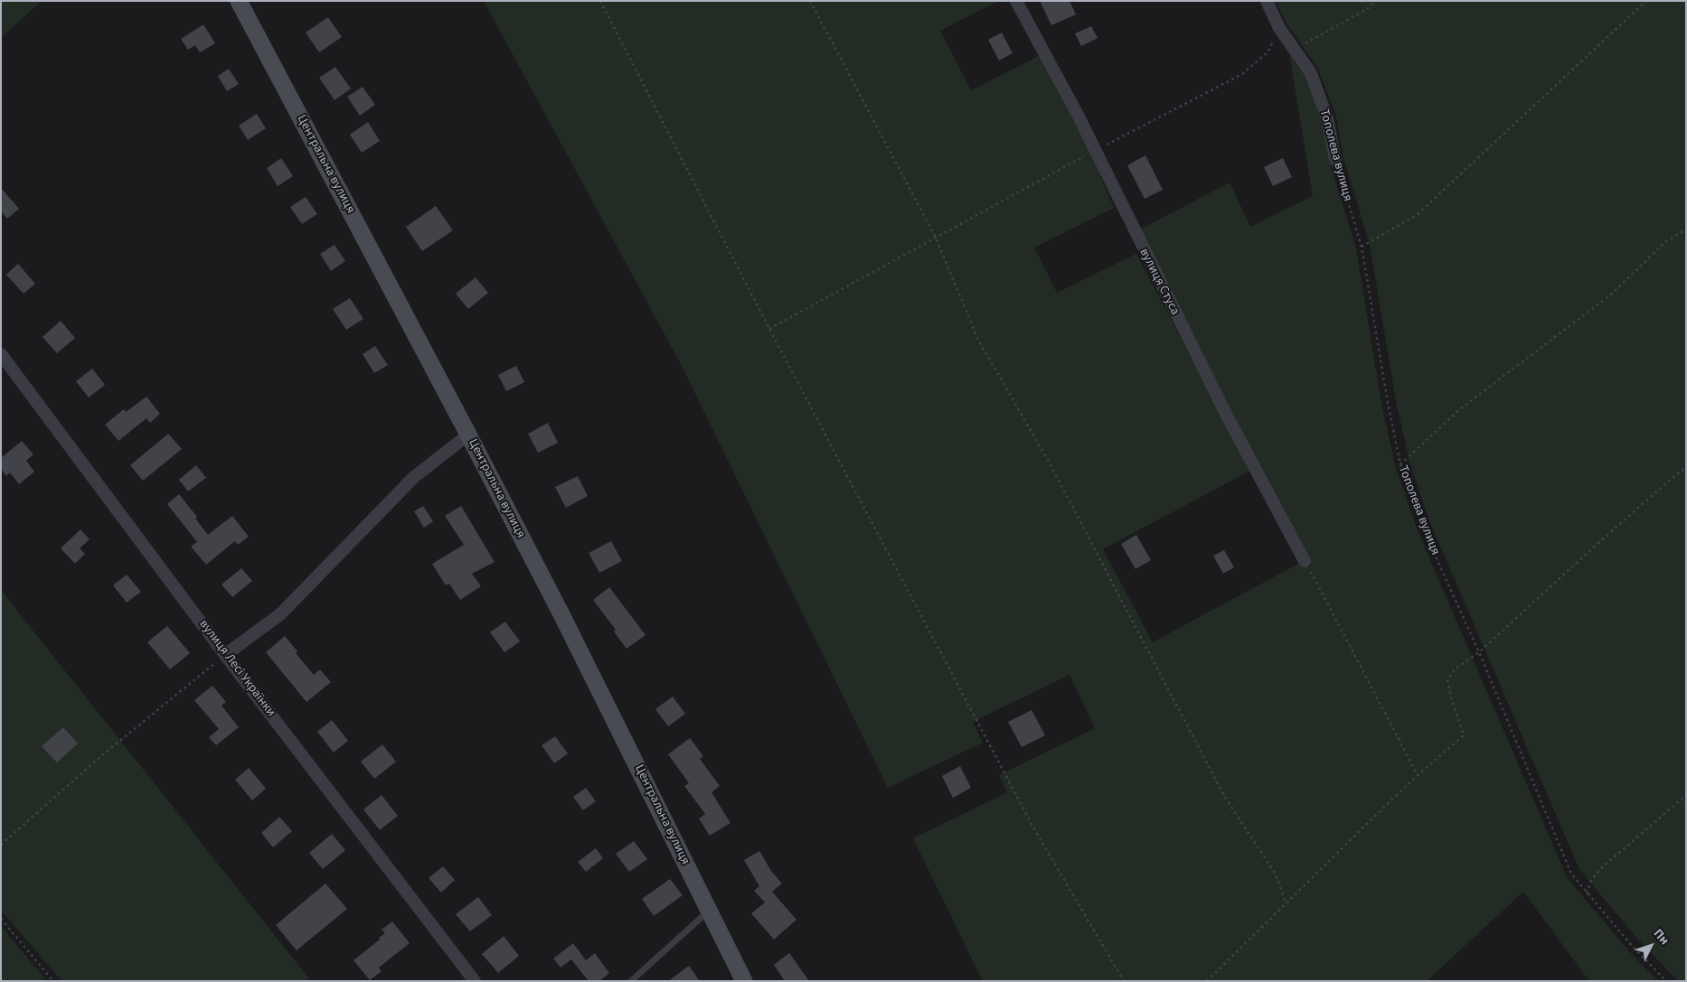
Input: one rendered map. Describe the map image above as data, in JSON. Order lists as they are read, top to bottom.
{
  "streets": {
    "street": [
      "Тополева вулиця",
      "Центральна вулиця",
      "вулиця Стуса",
      "вулиця Лесі Українки"
    ]
  },
  "north": "top right"
}
